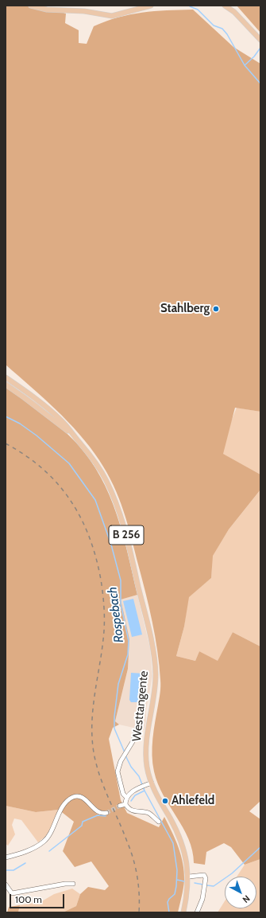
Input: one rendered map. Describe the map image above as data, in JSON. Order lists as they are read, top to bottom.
{
  "streets": {
    "main road": ["B 256", "Westtangente"]
  },
  "water": ["Rospebach"],
  "places": ["Stahlberg", "Ahlefeld"],
  "scale_bar": "100 m",
  "north": "bottom right"
}
